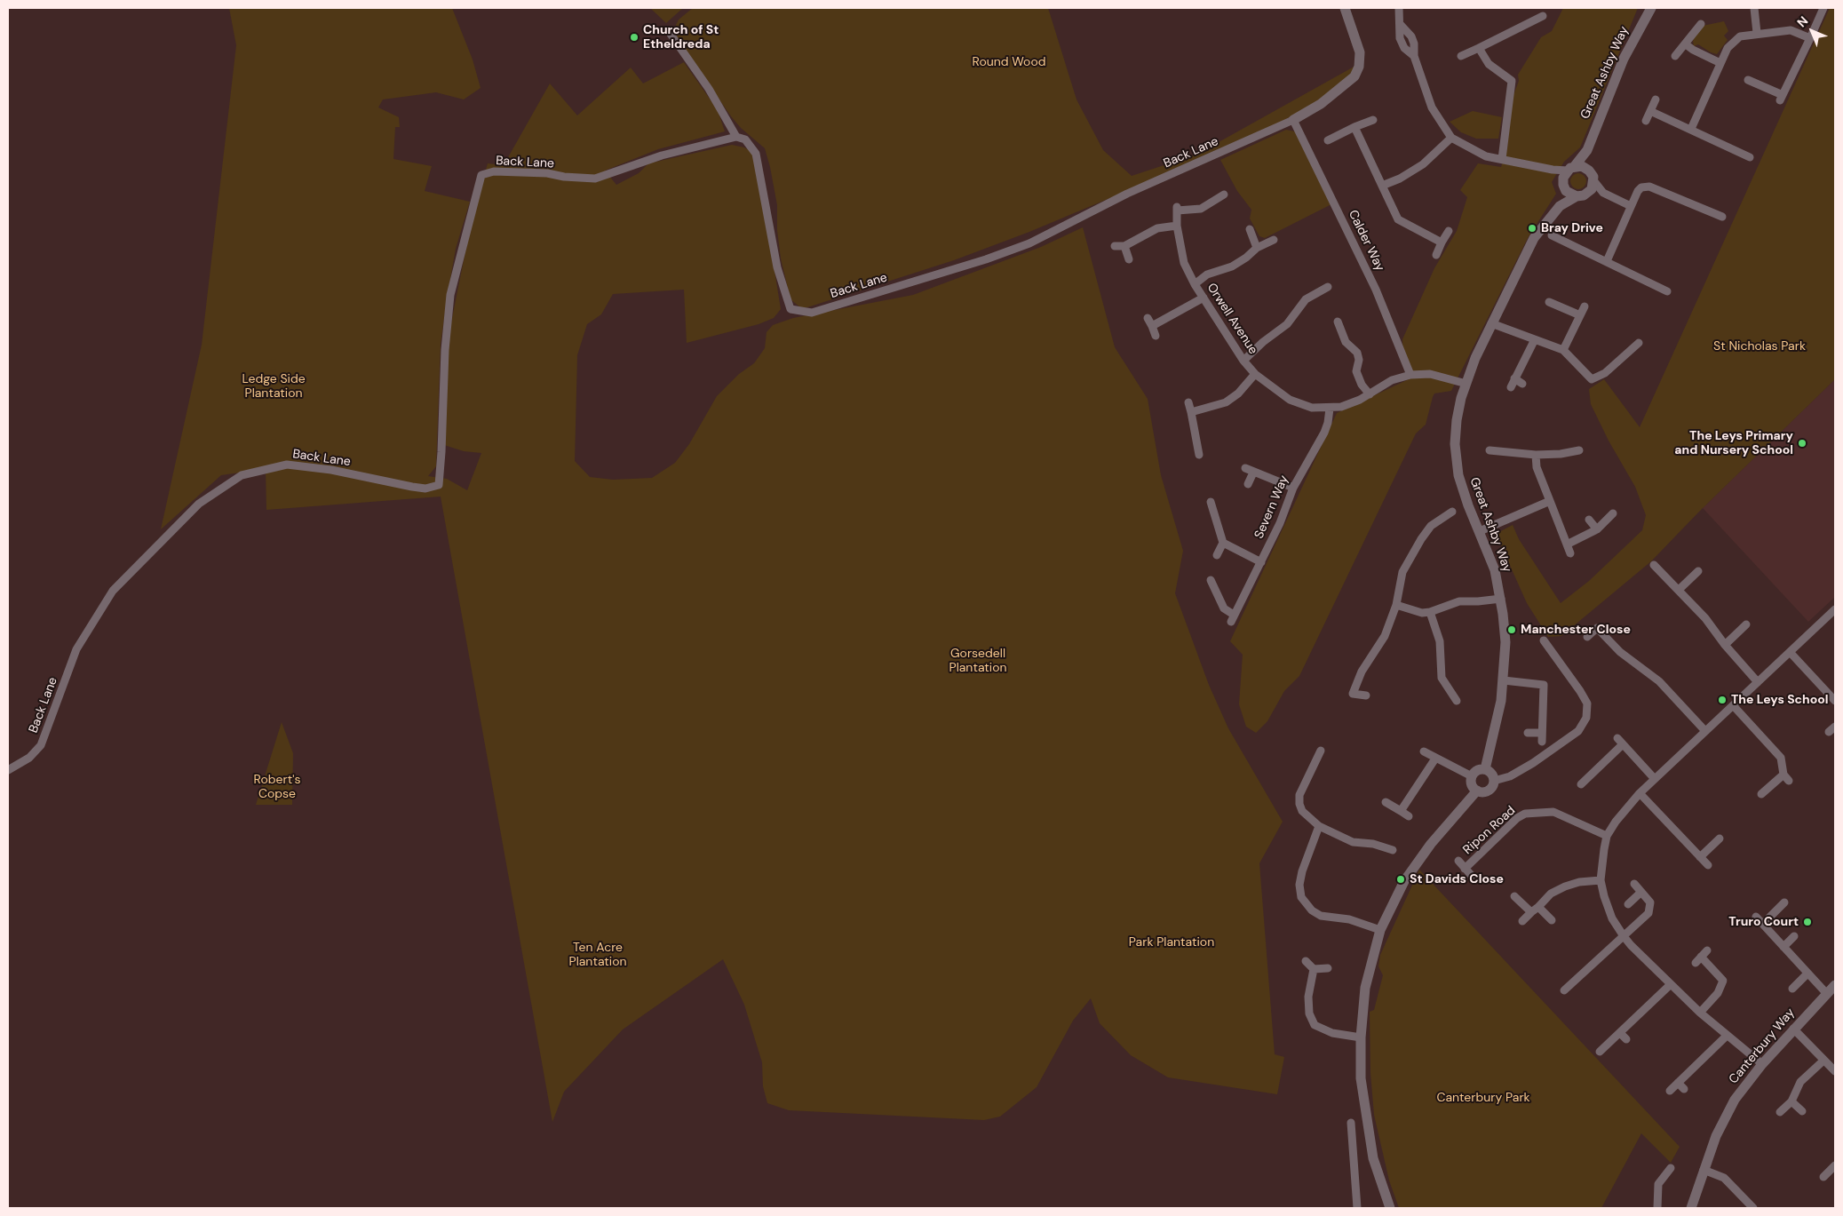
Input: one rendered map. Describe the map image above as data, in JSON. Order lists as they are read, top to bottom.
{
  "streets": {
    "street": [
      "Great Ashby Way",
      "Back Lane",
      "Calder Way",
      "Orwell Avenue",
      "Severn Way",
      "Ripon Road",
      "Canterbury Way"
    ]
  },
  "crossings": [
    ["Great Ashby Way", "Orwell Avenue"],
    ["Back Lane", "Calder Way"],
    ["Calder Way", "Orwell Avenue"],
    ["Orwell Avenue", "Severn Way"]
  ],
  "parks": [
    "Round Wood",
    "St Nicholas Park",
    "Ledge Side Plantation",
    "Gorsedell Plantation",
    "Robert's Copse",
    "Park Plantation",
    "Ten Acre Plantation",
    "Canterbury Park"
  ],
  "places": [
    "Church of St Etheldreda",
    "Bray Drive",
    "The Leys Primary and Nursery School",
    "Manchester Close",
    "The Leys School",
    "St Davids Close",
    "Truro Court"
  ],
  "north": "top left"
}
